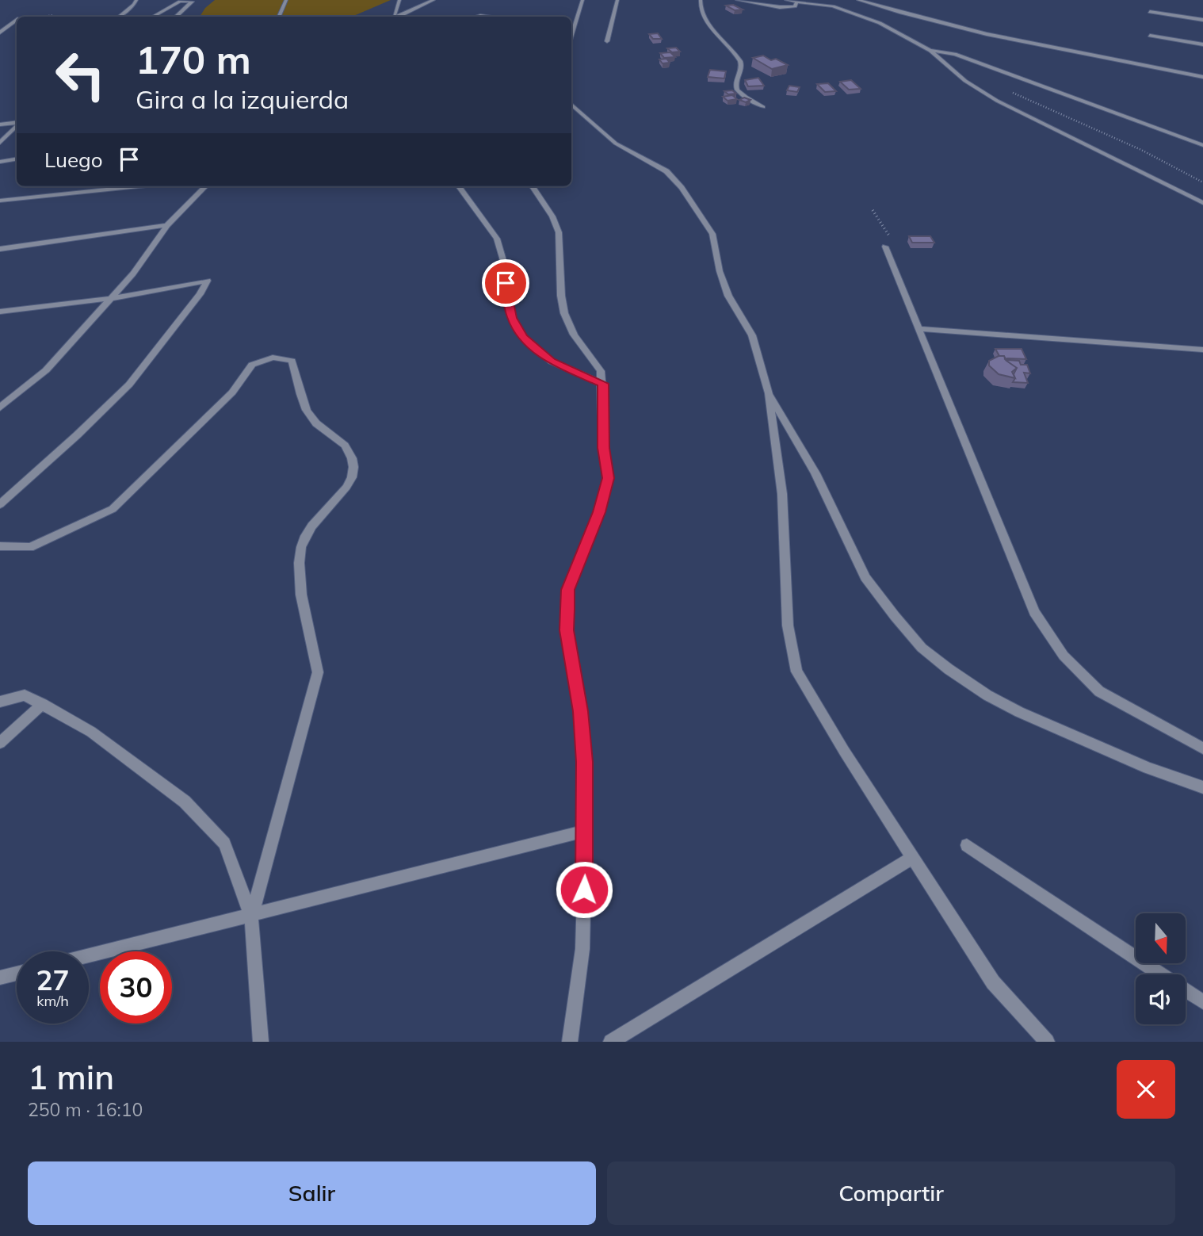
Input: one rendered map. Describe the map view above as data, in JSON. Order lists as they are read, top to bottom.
{
  "north": "bottom",
  "page": {
    "turn": ["170 m", "Gira a la izquierda"],
    "then": "Luego",
    "speed": "27 km/h",
    "limit": "30",
    "heading": ["1 min", "250 m · 16:10"],
    "buttons": ["Salir", "Compartir"]
  }
}
